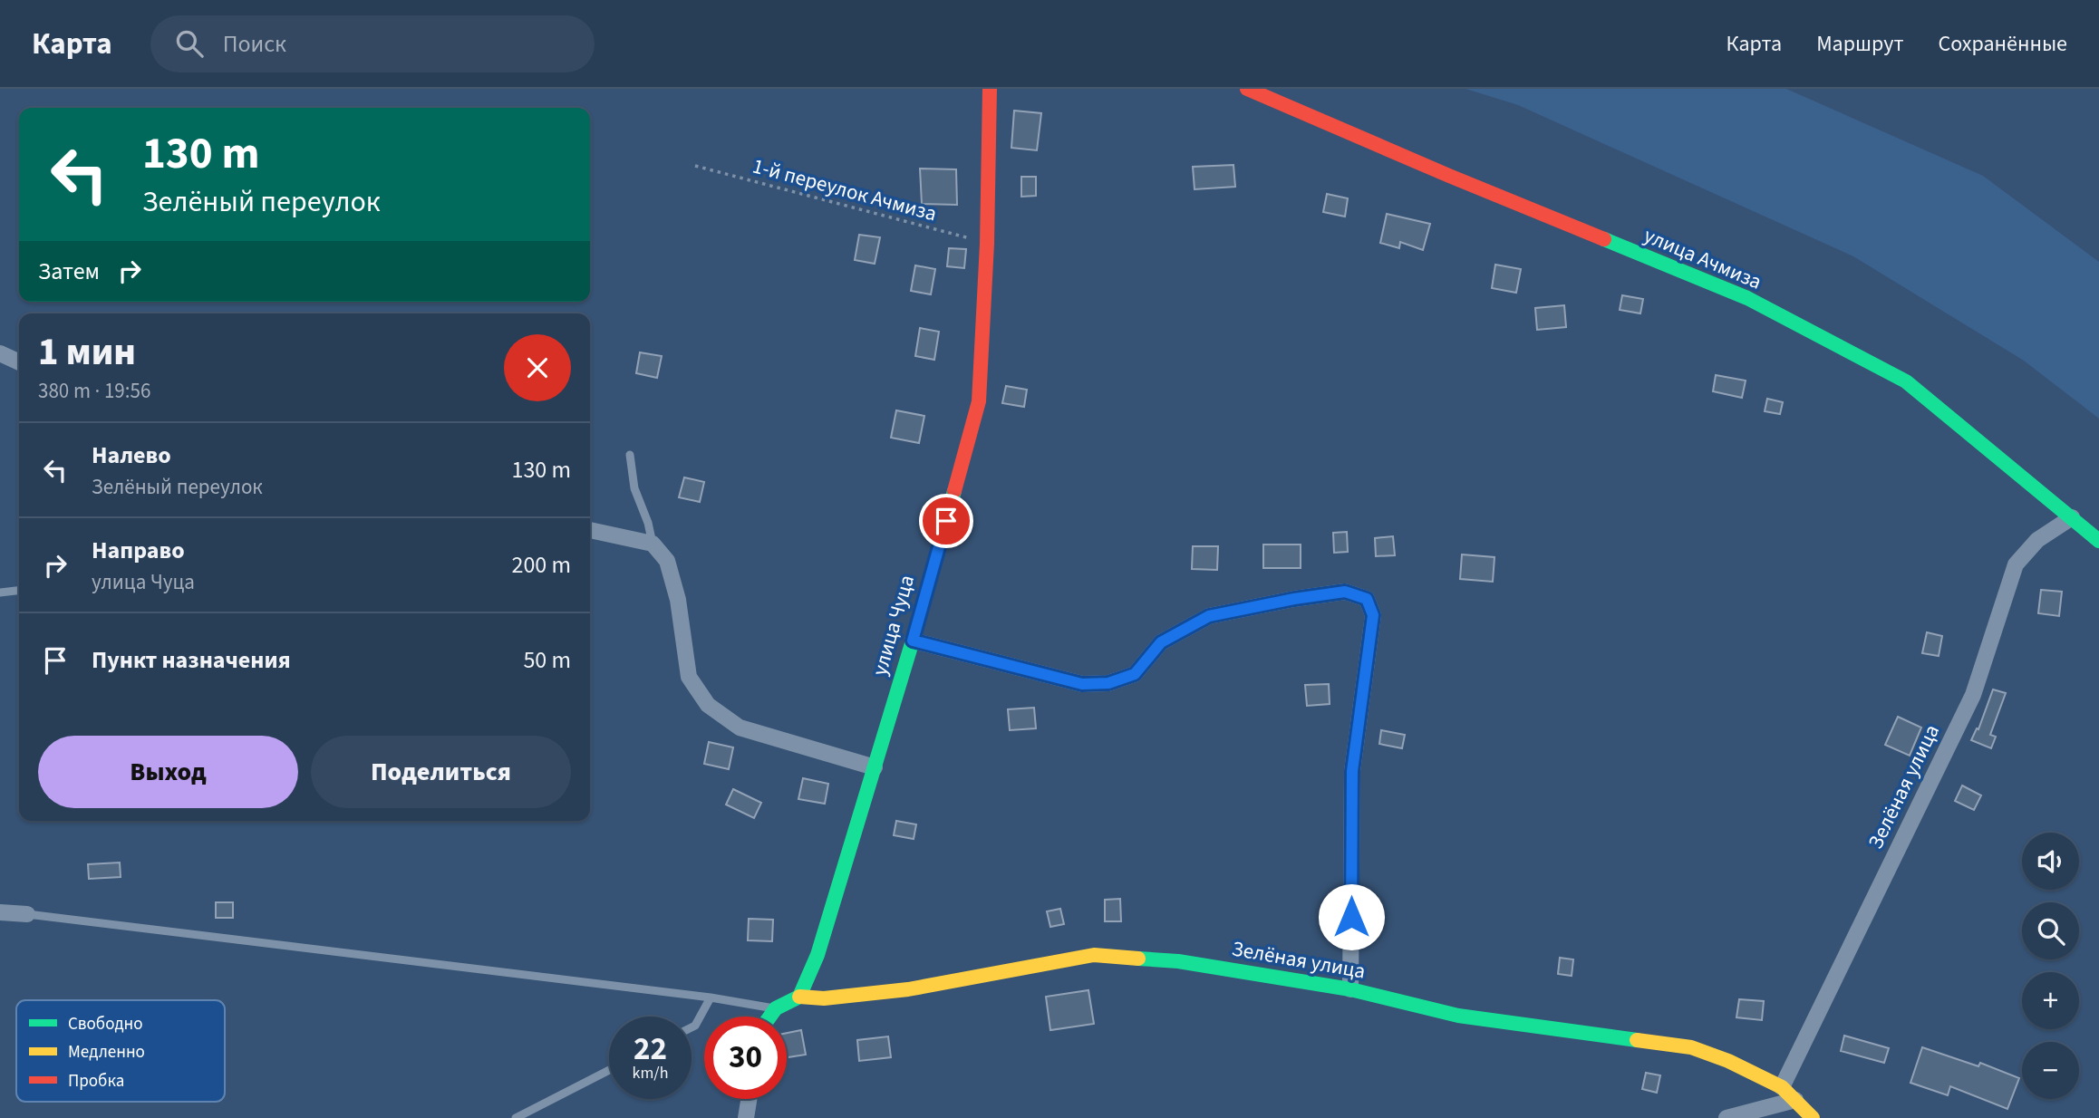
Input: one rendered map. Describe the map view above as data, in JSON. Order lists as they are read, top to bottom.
{
  "streets": {
    "street": ["улица Ачмиза", "улица Чуца", "Зелёная улица"],
    "path": ["1-й переулок Ачмиза"]
  },
  "crossings": [
    ["1-й переулок Ачмиза", "улица Чуца"],
    ["улица Ачмиза", "Зелёная улица"],
    ["улица Чуца", "Зелёная улица"]
  ],
  "legend": ["Свободно", "Медленно", "Пробка"],
  "page": {
    "header": "Карта",
    "search": "Поиск",
    "nav": ["Карта", "Маршрут", "Сохранённые"],
    "turn": ["130 m", "Зелёный переулок"],
    "then": "Затем",
    "heading": ["1 мин", "380 m · 19:56"],
    "list": [
      {
        "name": "Налево",
        "note": "Зелёный переулок",
        "value": "130 m"
      },
      {
        "name": "Направо",
        "note": "улица Чуца",
        "value": "200 m"
      },
      {
        "name": "Пункт назначения",
        "value": "50 m"
      }
    ],
    "buttons": ["Выход", "Поделиться"],
    "map_buttons": ["+", "−"],
    "speed": "22 km/h",
    "limit": "30"
  }
}
